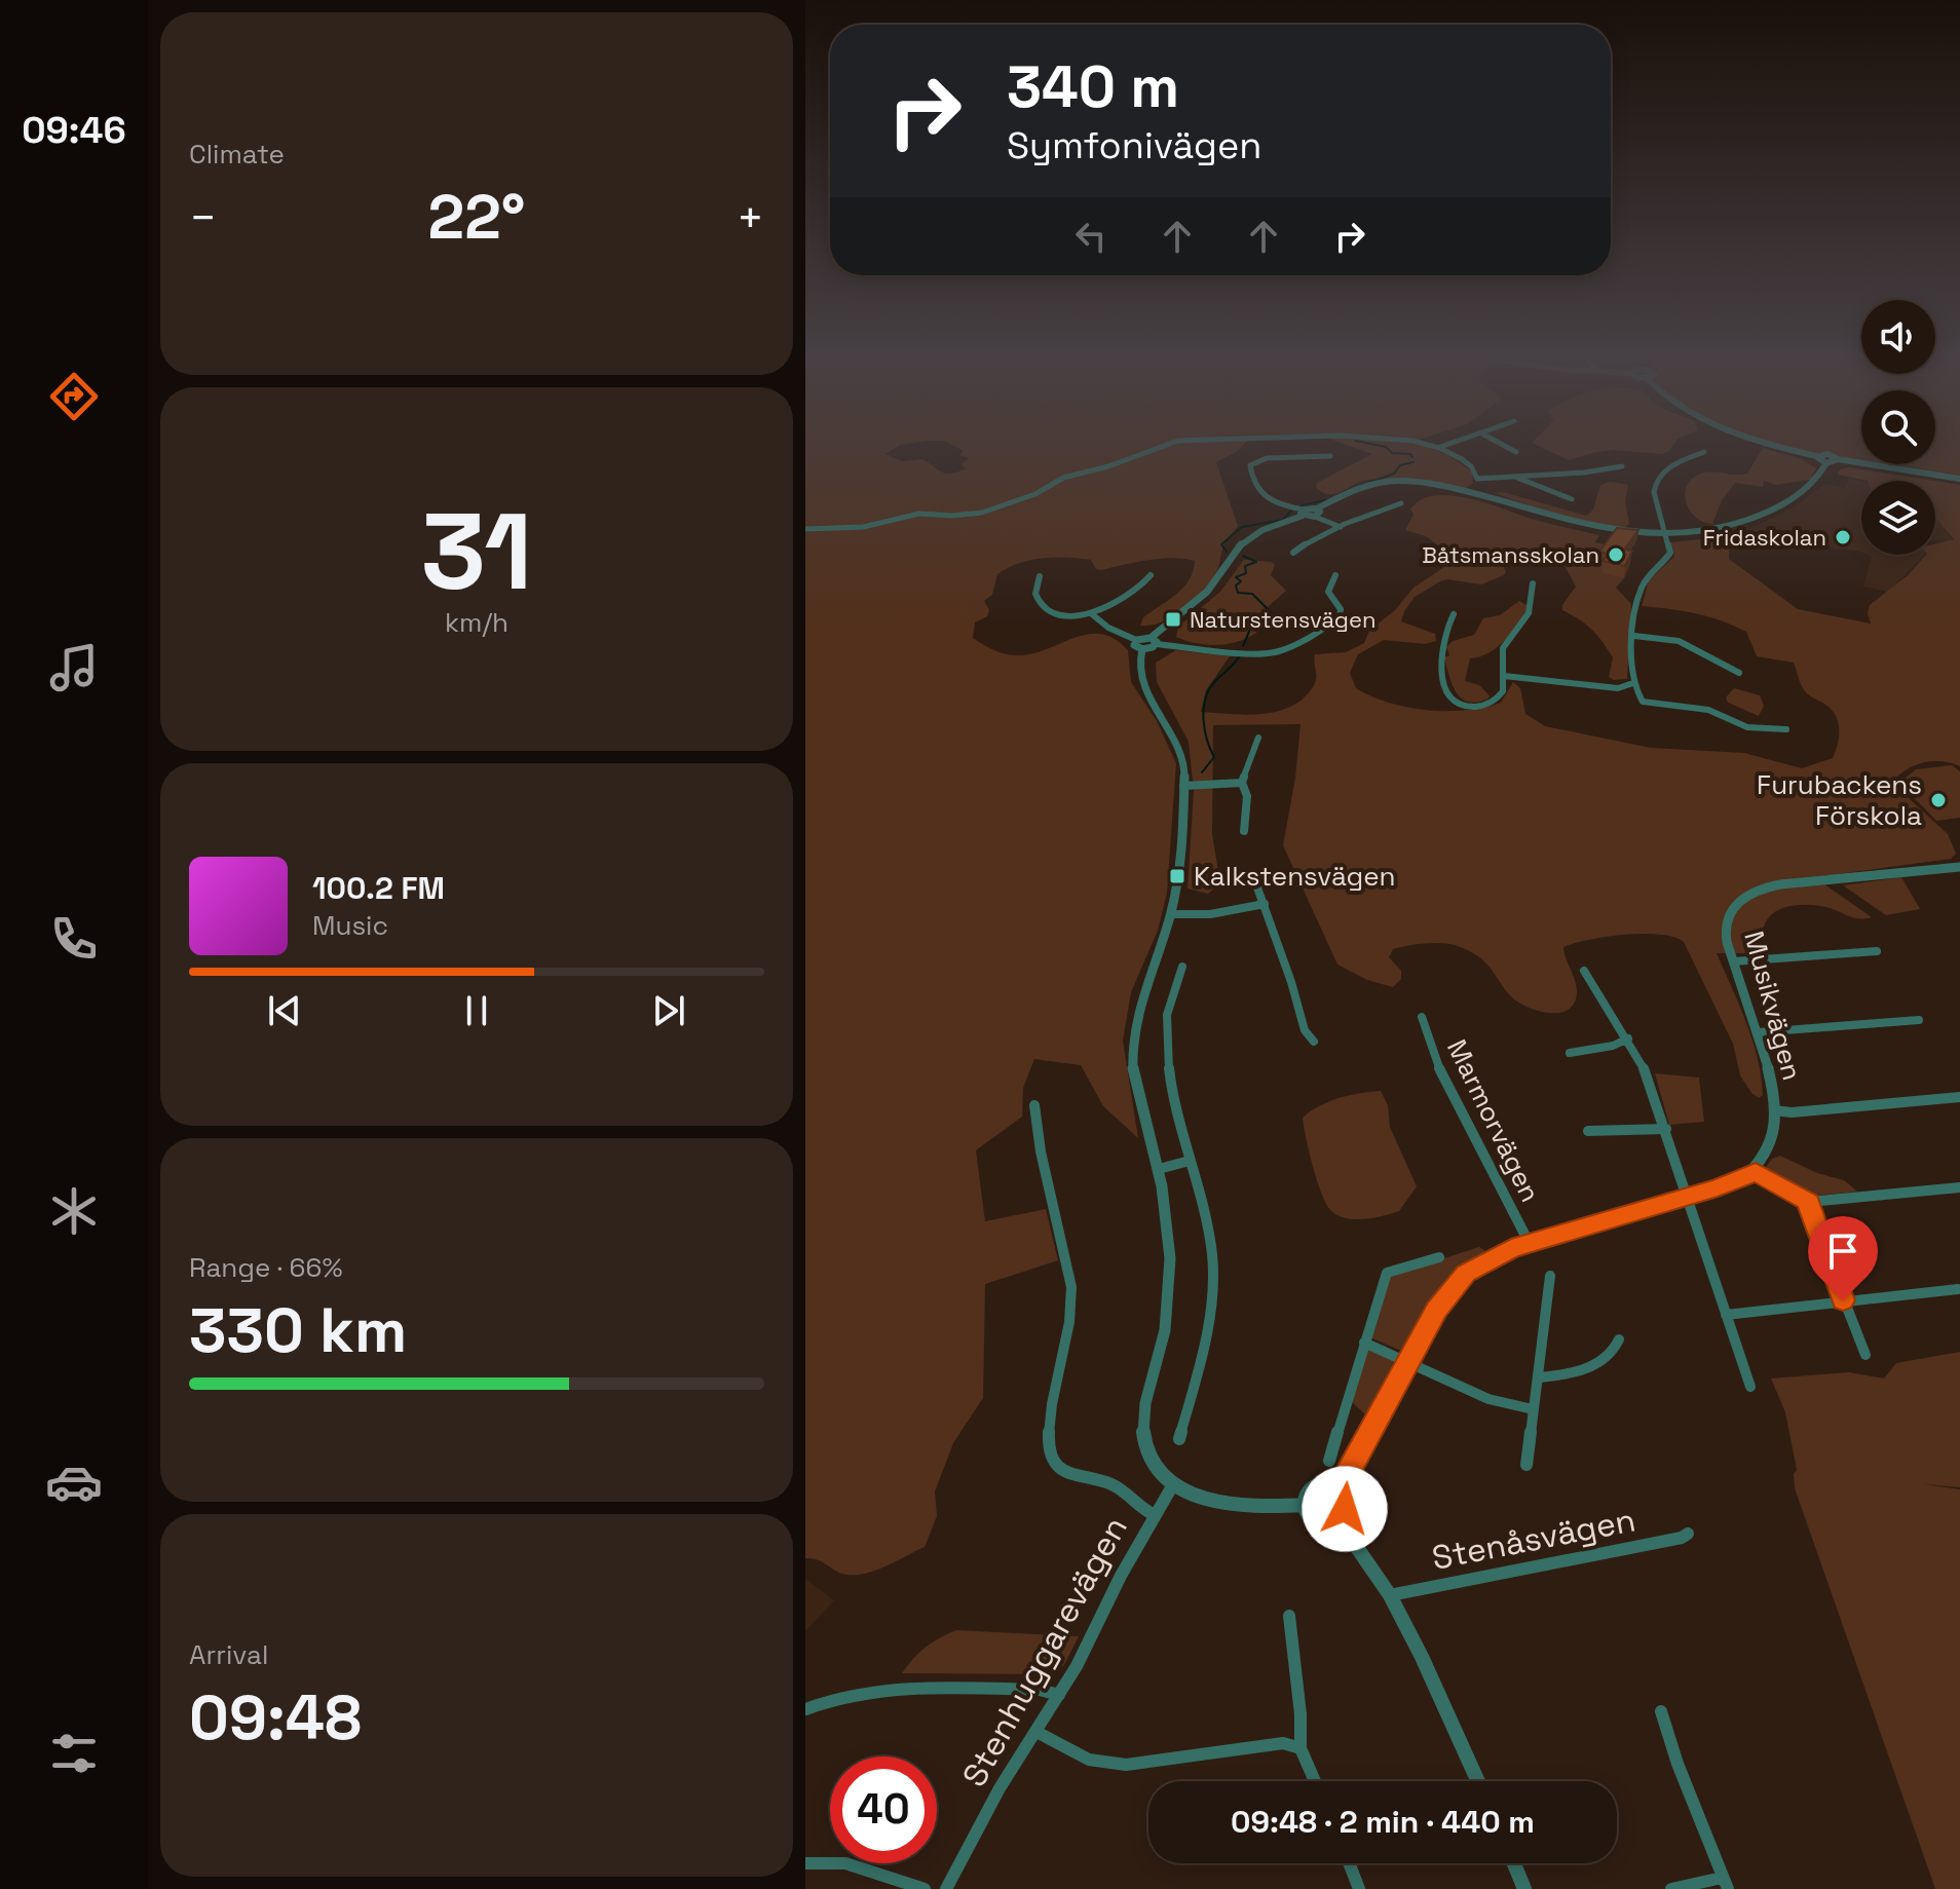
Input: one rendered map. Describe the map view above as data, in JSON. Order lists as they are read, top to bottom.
{
  "streets": {
    "street": [
      "Musikvägen",
      "Marmorvägen",
      "Stenåsvägen",
      "Stenhuggarevägen"
    ]
  },
  "places": {
    "other": ["Fridaskolan", "Båtsmansskolan", "Furubackens Förskola"],
    "transit": ["Naturstensvägen", "Kalkstensvägen"]
  },
  "page": {
    "tabs": "09:46",
    "tile": [
      "Climate",
      ["31", "km/h"],
      ["Range · 66%", "330 km"],
      ["Arrival", "09:48"]
    ],
    "turn": ["340 m", "Symfonivägen"],
    "heat": ["−", "22°", "+"],
    "song": ["100.2 FM", "Music"],
    "limit": "40",
    "trip": "09:48 · 2 min · 440 m"
  }
}
